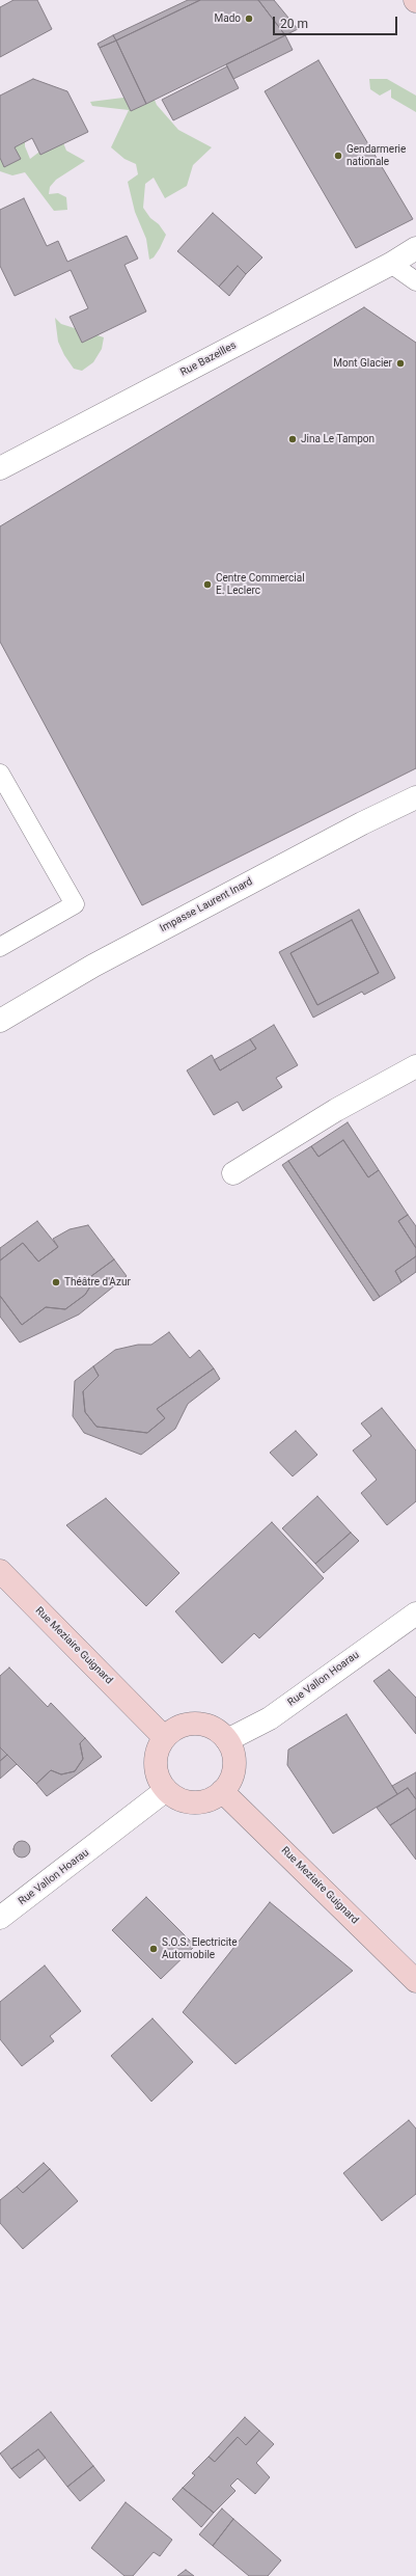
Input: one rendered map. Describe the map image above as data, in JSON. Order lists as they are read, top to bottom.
{
  "streets": {
    "street": [
      "Rue Bazeilles",
      "Impasse Laurent Inard",
      "Rue Meziaire Guignard",
      "Rue Vallon Hoarau"
    ]
  },
  "crossings": [
    ["Rue Meziaire Guignard", "Rue Vallon Hoarau"]
  ],
  "places": [
    "Mado",
    "Gendarmerie nationale",
    "Mont Glacier",
    "Jina Le Tampon",
    "Centre Commercial E. Leclerc",
    "Théâtre d'Azur",
    "S.O.S. Electricite Automobile"
  ],
  "scale_bar": "20 m"
}
